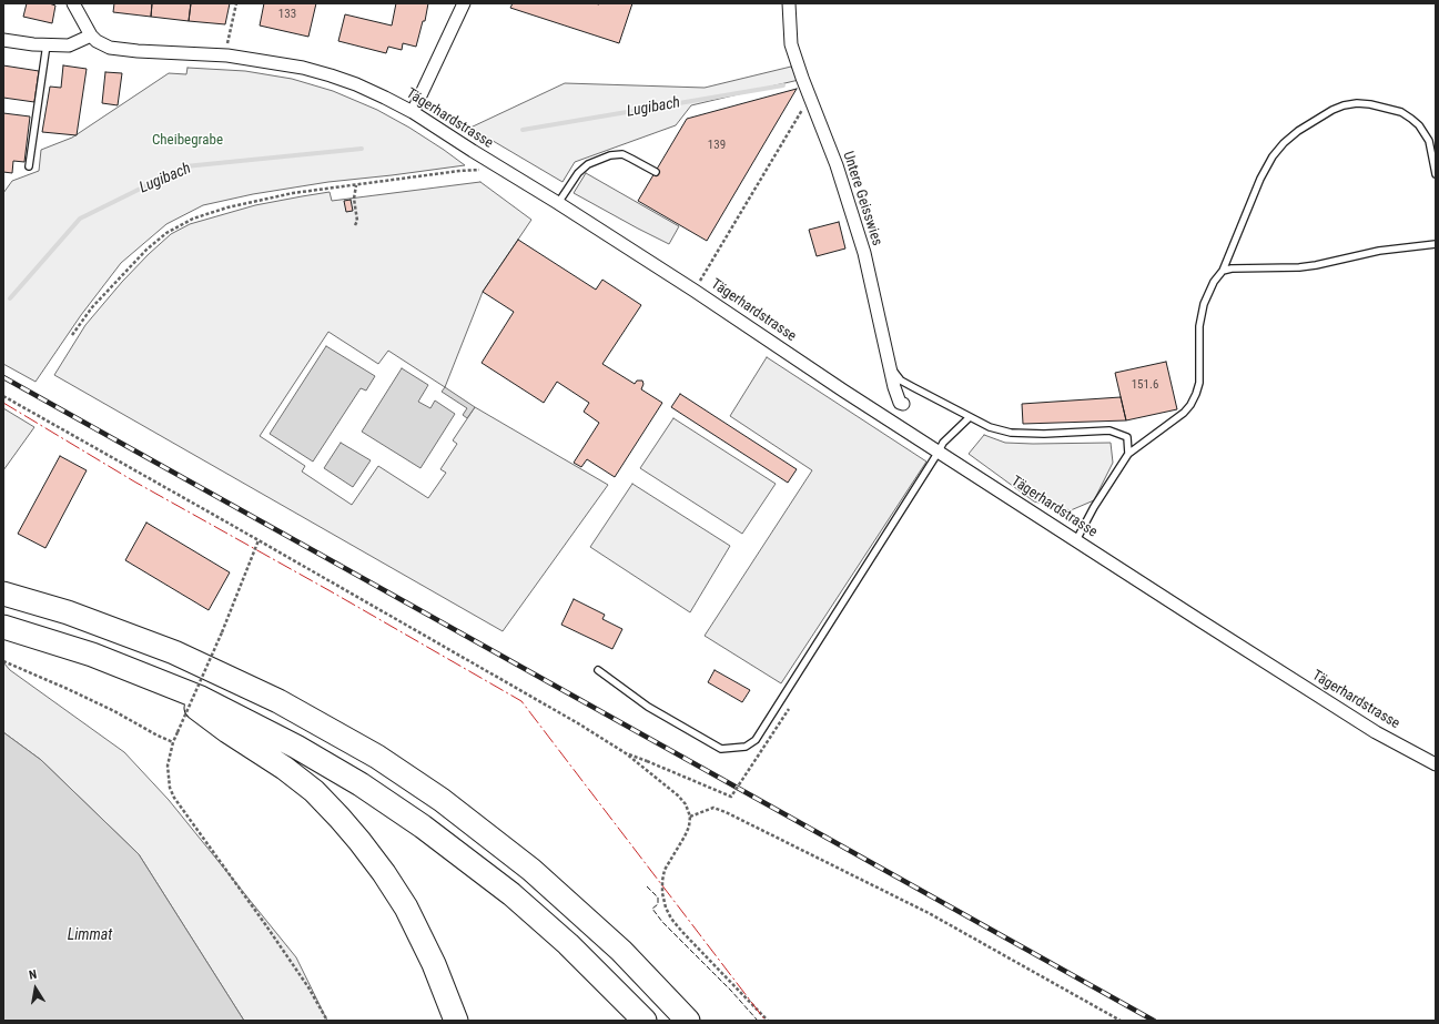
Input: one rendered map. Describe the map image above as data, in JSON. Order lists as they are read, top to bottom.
{
  "streets": {
    "street": ["Tägerhardstrasse", "Untere Geisswies"]
  },
  "water": ["Lugibach", "Limmat"],
  "parks": ["Cheibegrabe"],
  "house_numbers": ["133", "139", "151.6"],
  "north": "top"
}
